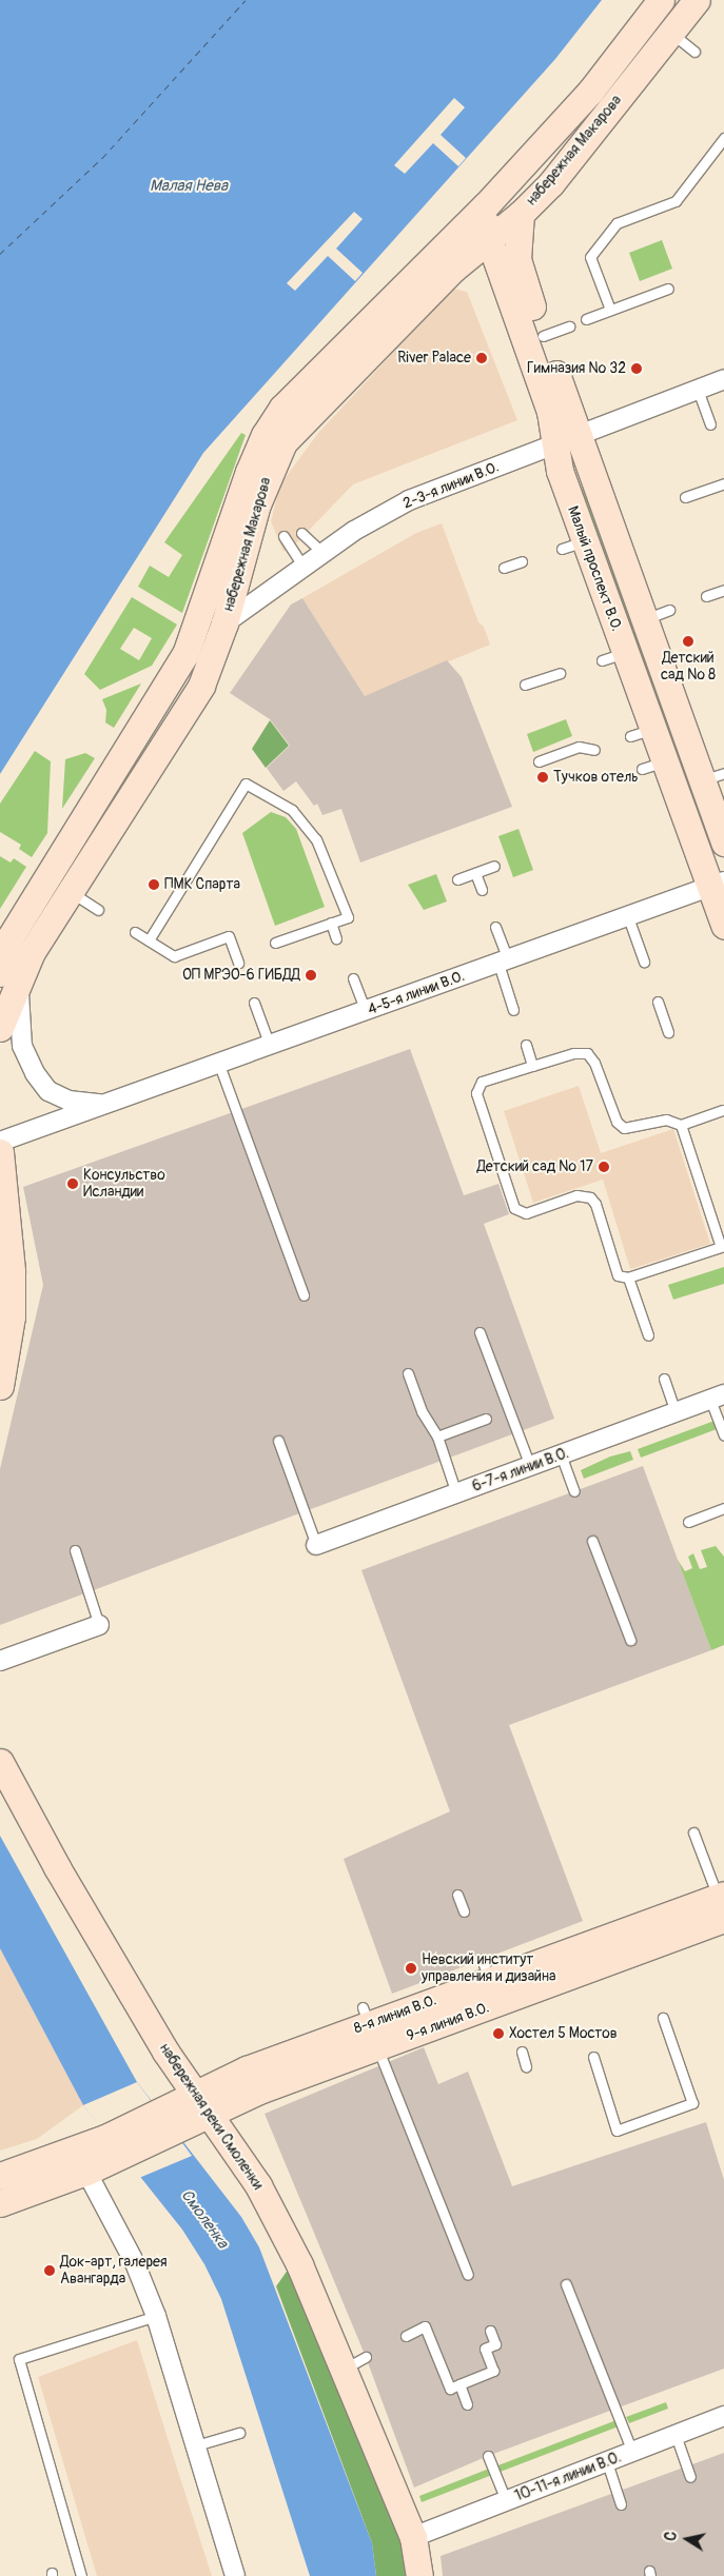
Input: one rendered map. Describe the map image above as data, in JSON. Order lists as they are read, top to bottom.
{
  "streets": {
    "main road": [
      "набережная Макарова",
      "Малый проспект В.О.",
      "8-я линия В.О.",
      "набережная реки Смоленки"
    ],
    "street": [
      "2-3-я линии В.О.",
      "4-5-я линии В.О.",
      "6-7-я линии В.О.",
      "10-11-я линии В.О."
    ]
  },
  "crossings": [
    ["набережная Макарова", "2-3-я линии В.О."],
    ["набережная Макарова", "Малый проспект В.О."],
    ["набережная Макарова", "4-5-я линии В.О."],
    ["2-3-я линии В.О.", "Малый проспект В.О."],
    ["Малый проспект В.О.", "4-5-я линии В.О."],
    ["набережная реки Смоленки", "10-11-я линии В.О."]
  ],
  "water": ["Малая Нева", "Смоленка"],
  "places": [
    "River Palace",
    "Гимназия № 32",
    "Детский сад № 8",
    "Тучков отель",
    "ПМК Спарта",
    "ОП МРЭО-6 ГИБДД",
    "Детский сад № 17",
    "Консульство Исландии",
    "Невский институт управления и дизайна",
    "Хостел 5 Мостов",
    "Док-арт, галерея Авангарда"
  ],
  "north": "left"
}
